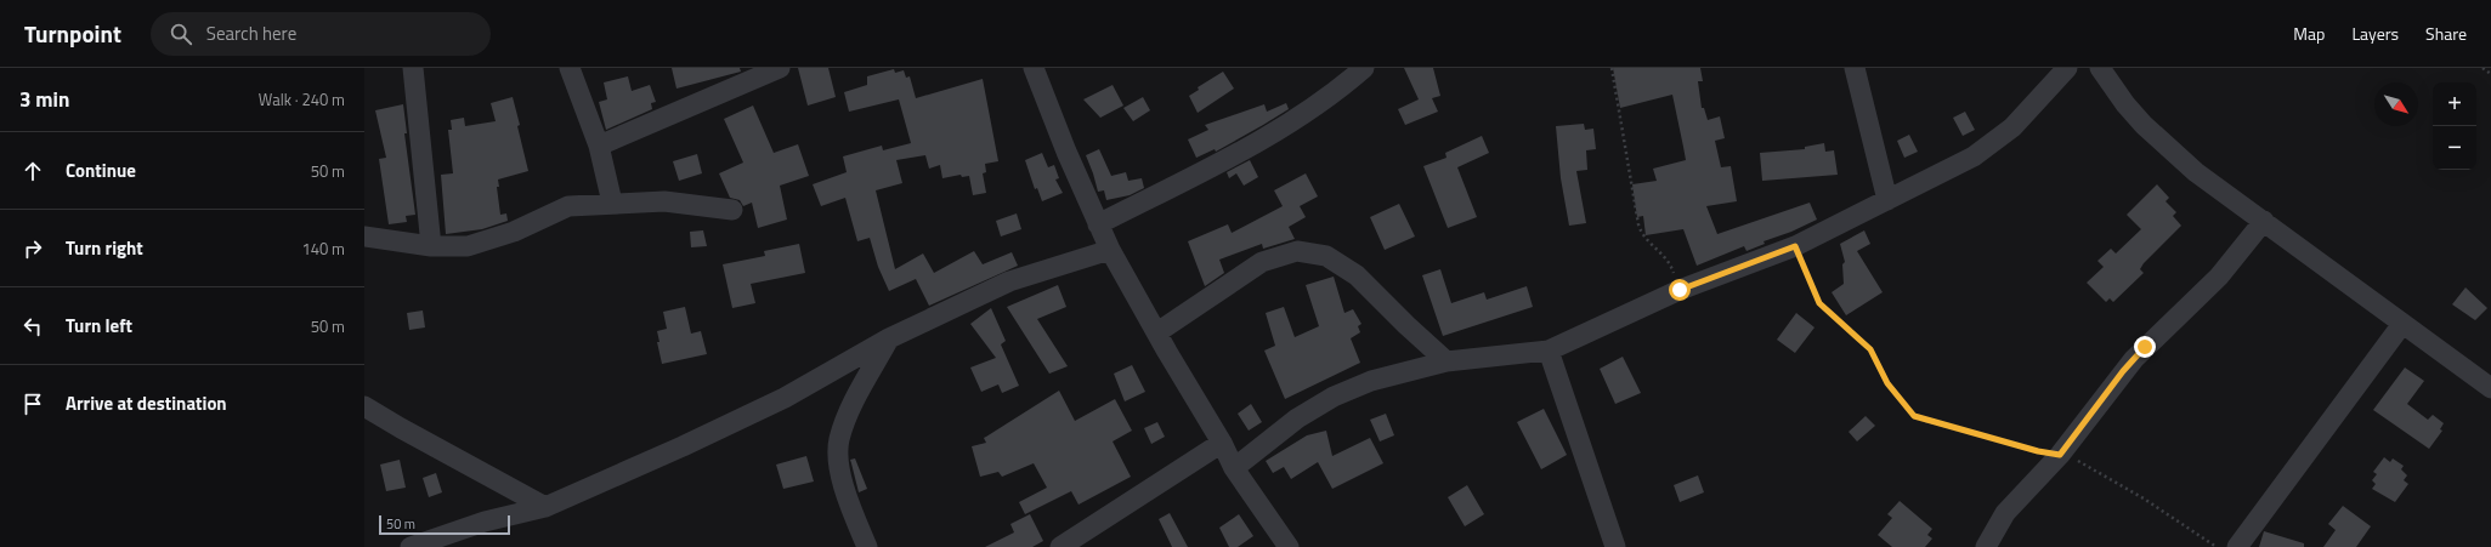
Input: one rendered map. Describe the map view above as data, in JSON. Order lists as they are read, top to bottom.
{
  "scale_bar": "50 m",
  "north": "bottom right",
  "page": {
    "header": "Turnpoint",
    "search": "Search here",
    "nav": ["Map", "Layers", "Share"],
    "heading": ["3 min", "Walk · 240 m"],
    "map_buttons": ["+", "−"],
    "list": [
      ["Continue", "50 m"],
      ["Turn right", "140 m"],
      ["Turn left", "50 m"],
      "Arrive at destination"
    ],
    "scale": "50 m"
  }
}
